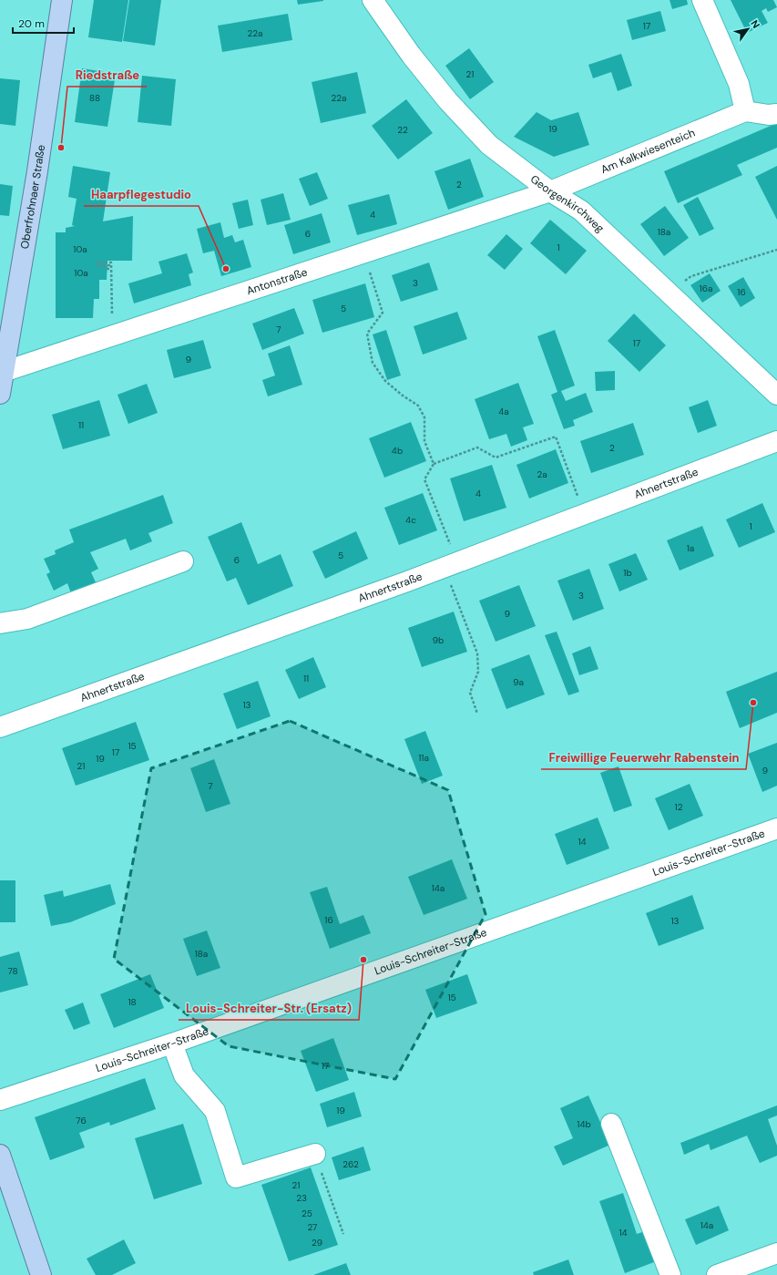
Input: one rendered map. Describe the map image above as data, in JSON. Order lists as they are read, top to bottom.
{
  "streets": {
    "main road": ["Oberfrohnaer Straße"],
    "street": [
      "Am Kalkwiesenteich",
      "Georgenkirchweg",
      "Antonstraße",
      "Ahnertstraße",
      "Louis-Schreiter-Straße"
    ]
  },
  "crossings": [
    ["Am Kalkwiesenteich", "Georgenkirchweg"],
    ["Am Kalkwiesenteich", "Antonstraße"],
    ["Oberfrohnaer Straße", "Antonstraße"],
    ["Georgenkirchweg", "Antonstraße"]
  ],
  "places": [
    "Riedstraße",
    "Haarpflegestudio",
    "Freiwillige Feuerwehr Rabenstein",
    "Louis-Schreiter-Str. (Ersatz)"
  ],
  "house_numbers": [
    "17",
    "22a",
    "21",
    "88",
    "22a",
    "19",
    "22",
    "2",
    "4",
    "18a",
    "6",
    "1",
    "10a",
    "10a",
    "3",
    "16a",
    "16",
    "5",
    "7",
    "17",
    "9",
    "4a",
    "11",
    "2",
    "4b",
    "2a",
    "4",
    "4c",
    "1",
    "1a",
    "5",
    "6",
    "1b",
    "3",
    "9",
    "9b",
    "11",
    "9a",
    "13",
    "15",
    "17",
    "11a",
    "19",
    "21",
    "9",
    "7",
    "12",
    "14",
    "14a",
    "16",
    "13",
    "18a",
    "78",
    "15",
    "18",
    "17",
    "19",
    "76",
    "14b",
    "262",
    "21",
    "23",
    "25",
    "14a",
    "27",
    "14",
    "29"
  ],
  "scale_bar": "20 m",
  "north": "top right"
}
